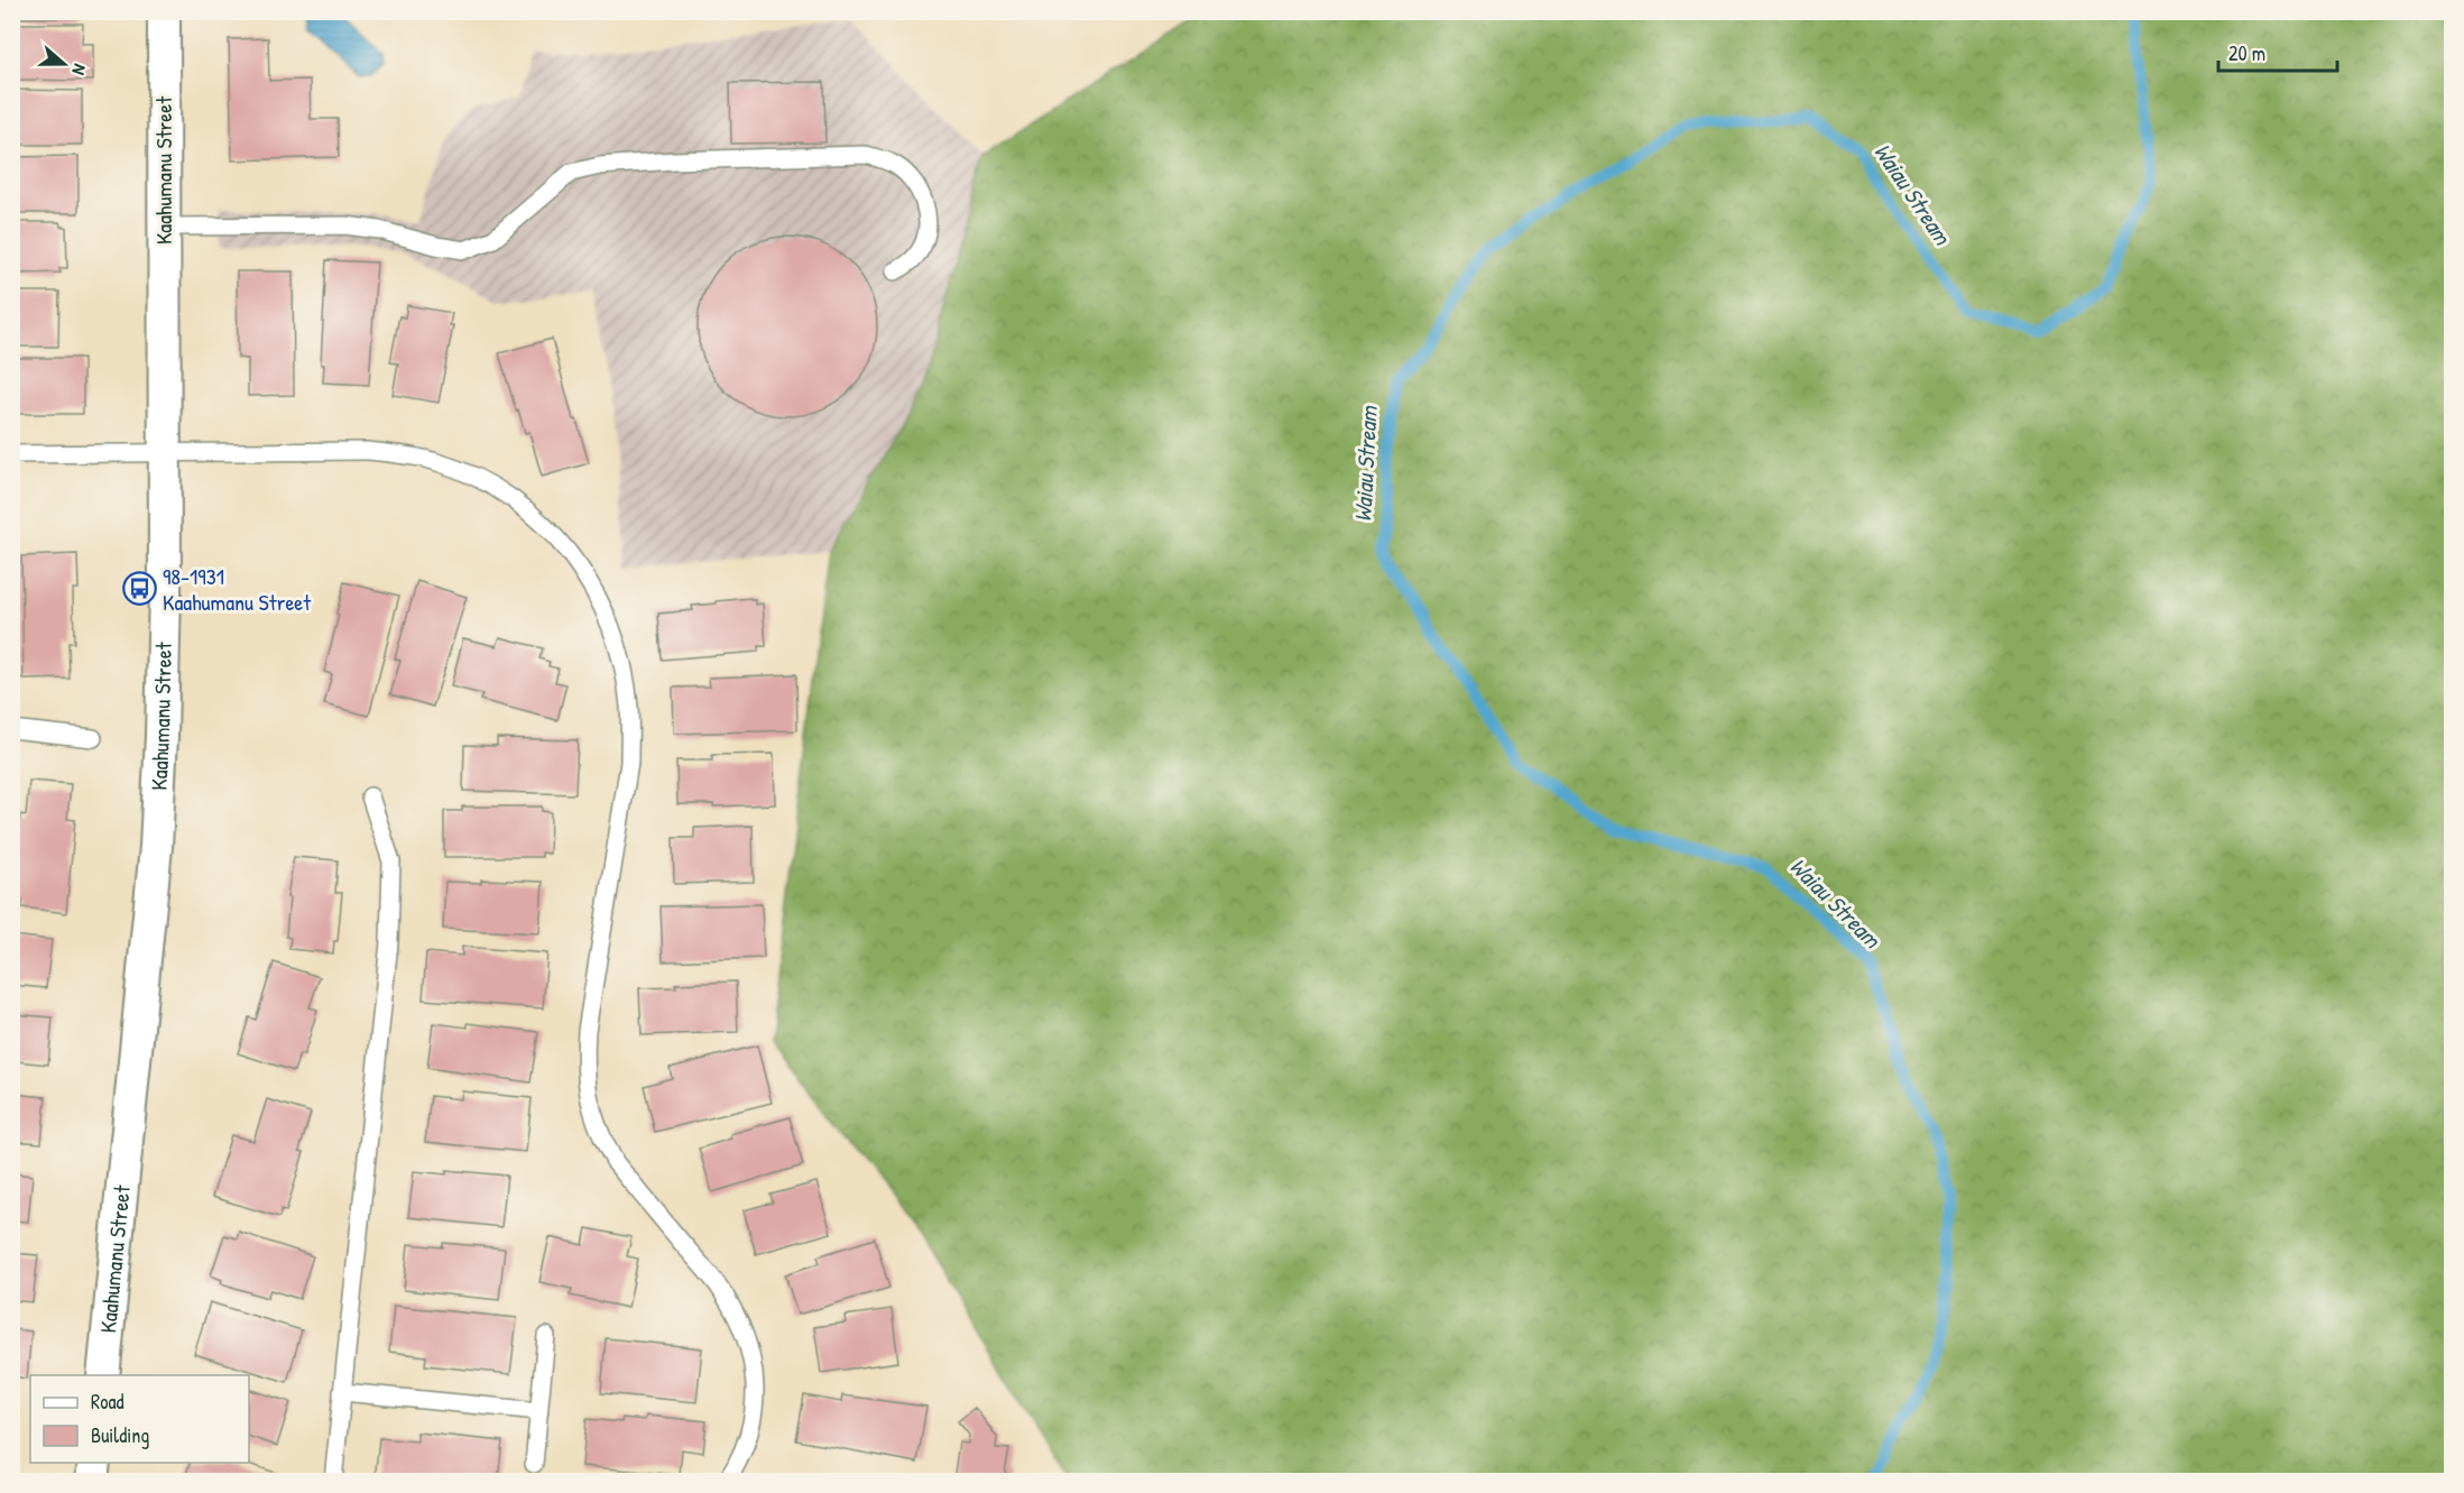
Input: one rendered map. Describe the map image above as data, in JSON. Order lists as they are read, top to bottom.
{
  "streets": {
    "street": ["Kaahumanu Street"]
  },
  "water": ["Waiau Stream"],
  "places": {
    "bus stop": ["98-1931 Kaahumanu Street"]
  },
  "legend": ["Road", "Building"],
  "scale_bar": "20 m",
  "north": "right"
}
